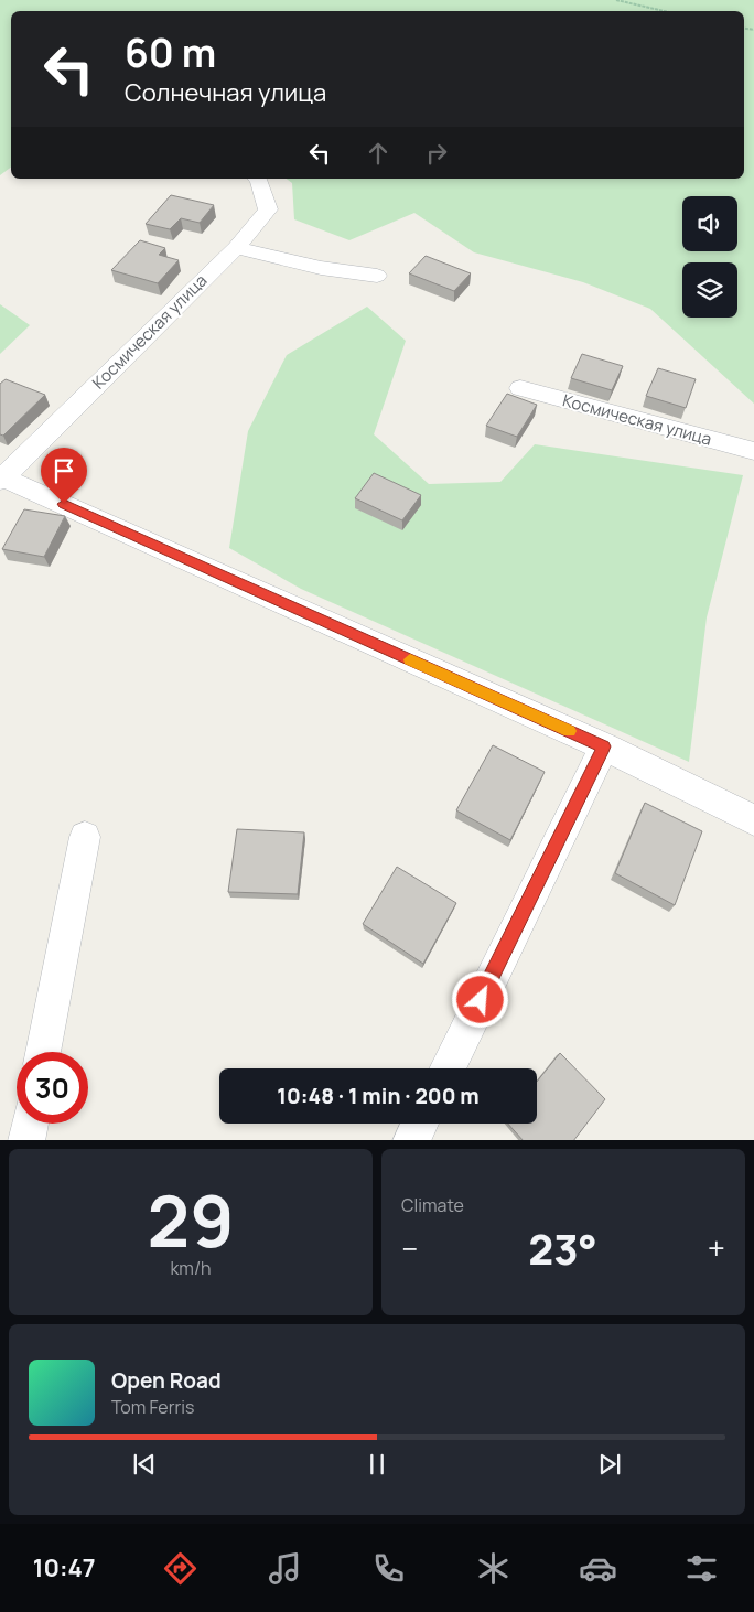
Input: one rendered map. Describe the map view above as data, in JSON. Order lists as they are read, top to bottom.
{
  "streets": {
    "street": ["Космическая улица"]
  },
  "page": {
    "turn": ["60 m", "Солнечная улица"],
    "limit": "30",
    "trip": "10:48 · 1 min · 200 m",
    "tile": [
      ["29", "km/h"],
      "Climate"
    ],
    "heat": ["−", "23°", "+"],
    "song": ["Open Road", "Tom Ferris"],
    "tabs": "10:47"
  }
}
